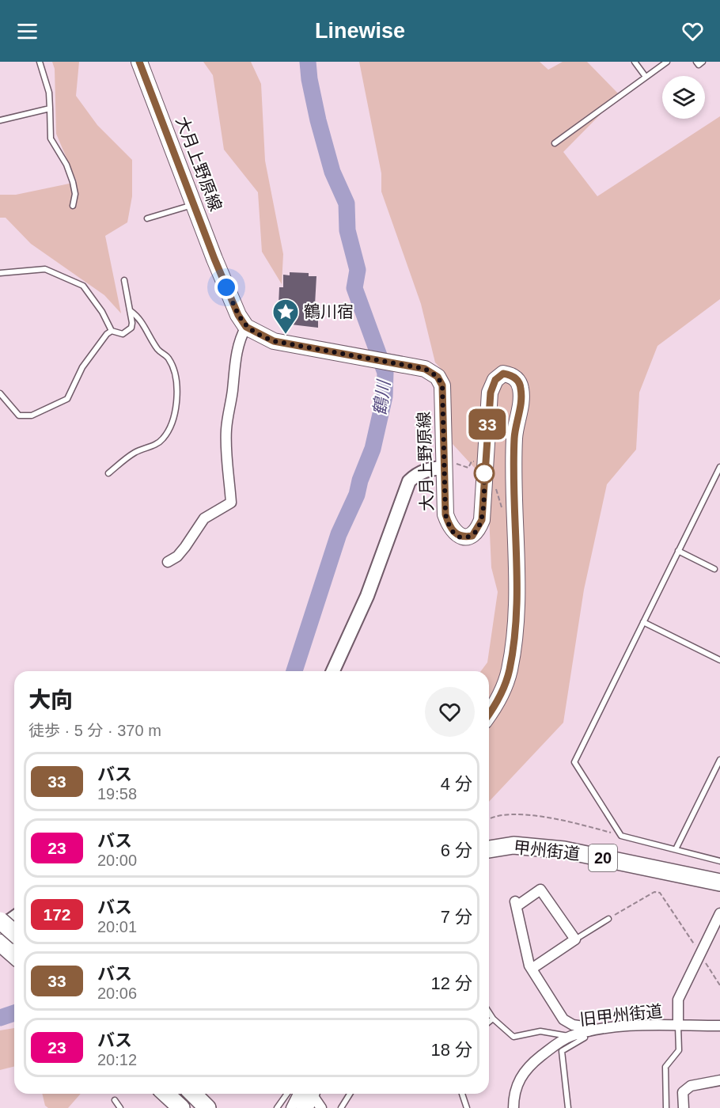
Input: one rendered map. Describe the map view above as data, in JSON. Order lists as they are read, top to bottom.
{
  "streets": {
    "highway": ["甲州街道", "20"],
    "main road": ["大月上野原線"],
    "street": ["旧甲州街道"]
  },
  "water": ["鶴川"],
  "places": {
    "place": ["鶴川宿"]
  },
  "lines": ["bus line 33"],
  "page": {
    "header": "Linewise",
    "on_map": "33",
    "heading": ["大向", "徒歩 · 5 分 · 370 m"],
    "list": [
      {
        "mark": "33",
        "name": "バス",
        "note": "19:58",
        "value": "4 分"
      },
      {
        "mark": "23",
        "name": "バス",
        "note": "20:00",
        "value": "6 分"
      },
      {
        "mark": "172",
        "name": "バス",
        "note": "20:01",
        "value": "7 分"
      },
      {
        "mark": "33",
        "name": "バス",
        "note": "20:06",
        "value": "12 分"
      },
      {
        "mark": "23",
        "name": "バス",
        "note": "20:12",
        "value": "18 分"
      }
    ]
  }
}
